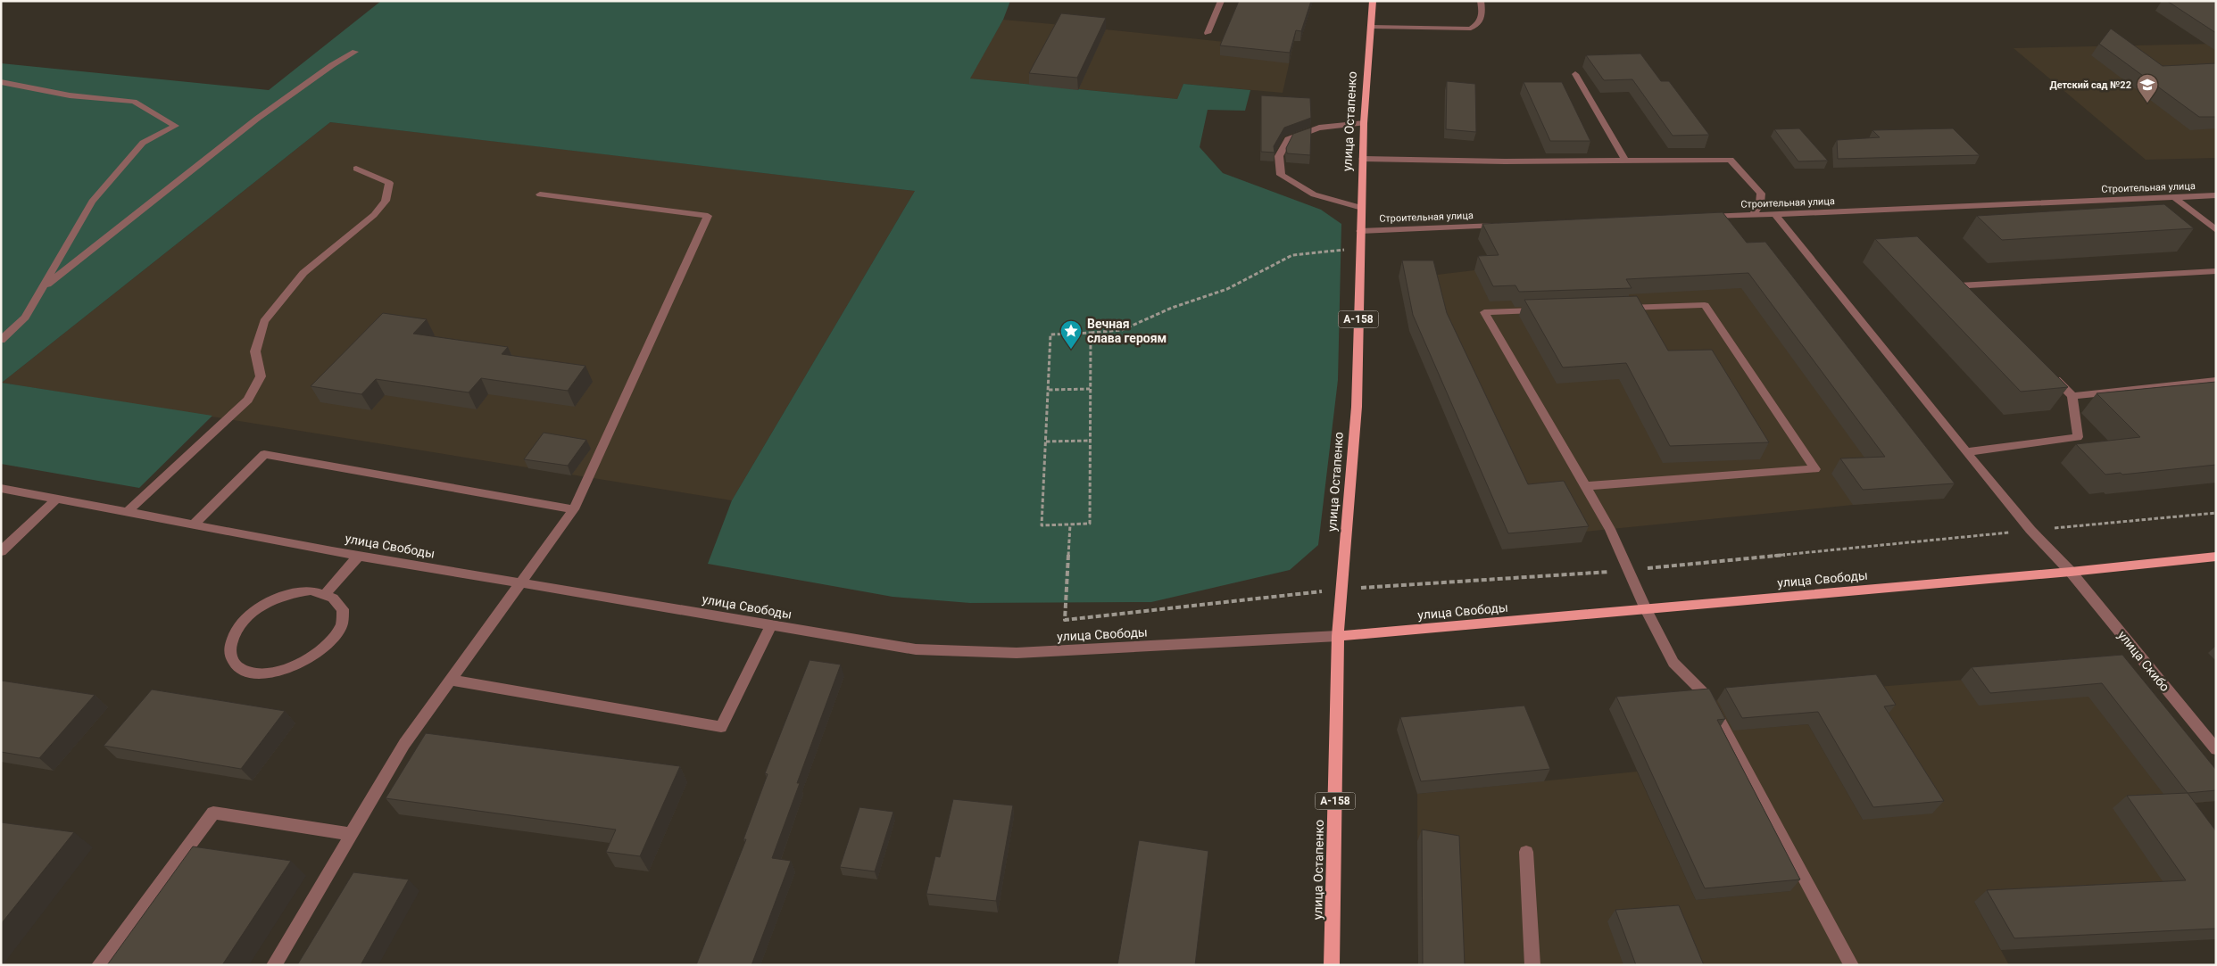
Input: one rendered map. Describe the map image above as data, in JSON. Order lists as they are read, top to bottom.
{
  "streets": {
    "main road": ["улица Остапенко", "А-158", "улица Свободы"],
    "street": ["Строительная улица", "улица Скибо"]
  },
  "crossings": [
    ["улица Остапенко", "Строительная улица"],
    ["улица Остапенко", "улица Свободы"],
    ["Строительная улица", "улица Скибо"],
    ["улица Свободы", "улица Скибо"]
  ],
  "places": {
    "school or university": ["Детский сад №22"],
    "place": ["Вечная слава героям"]
  }
}
